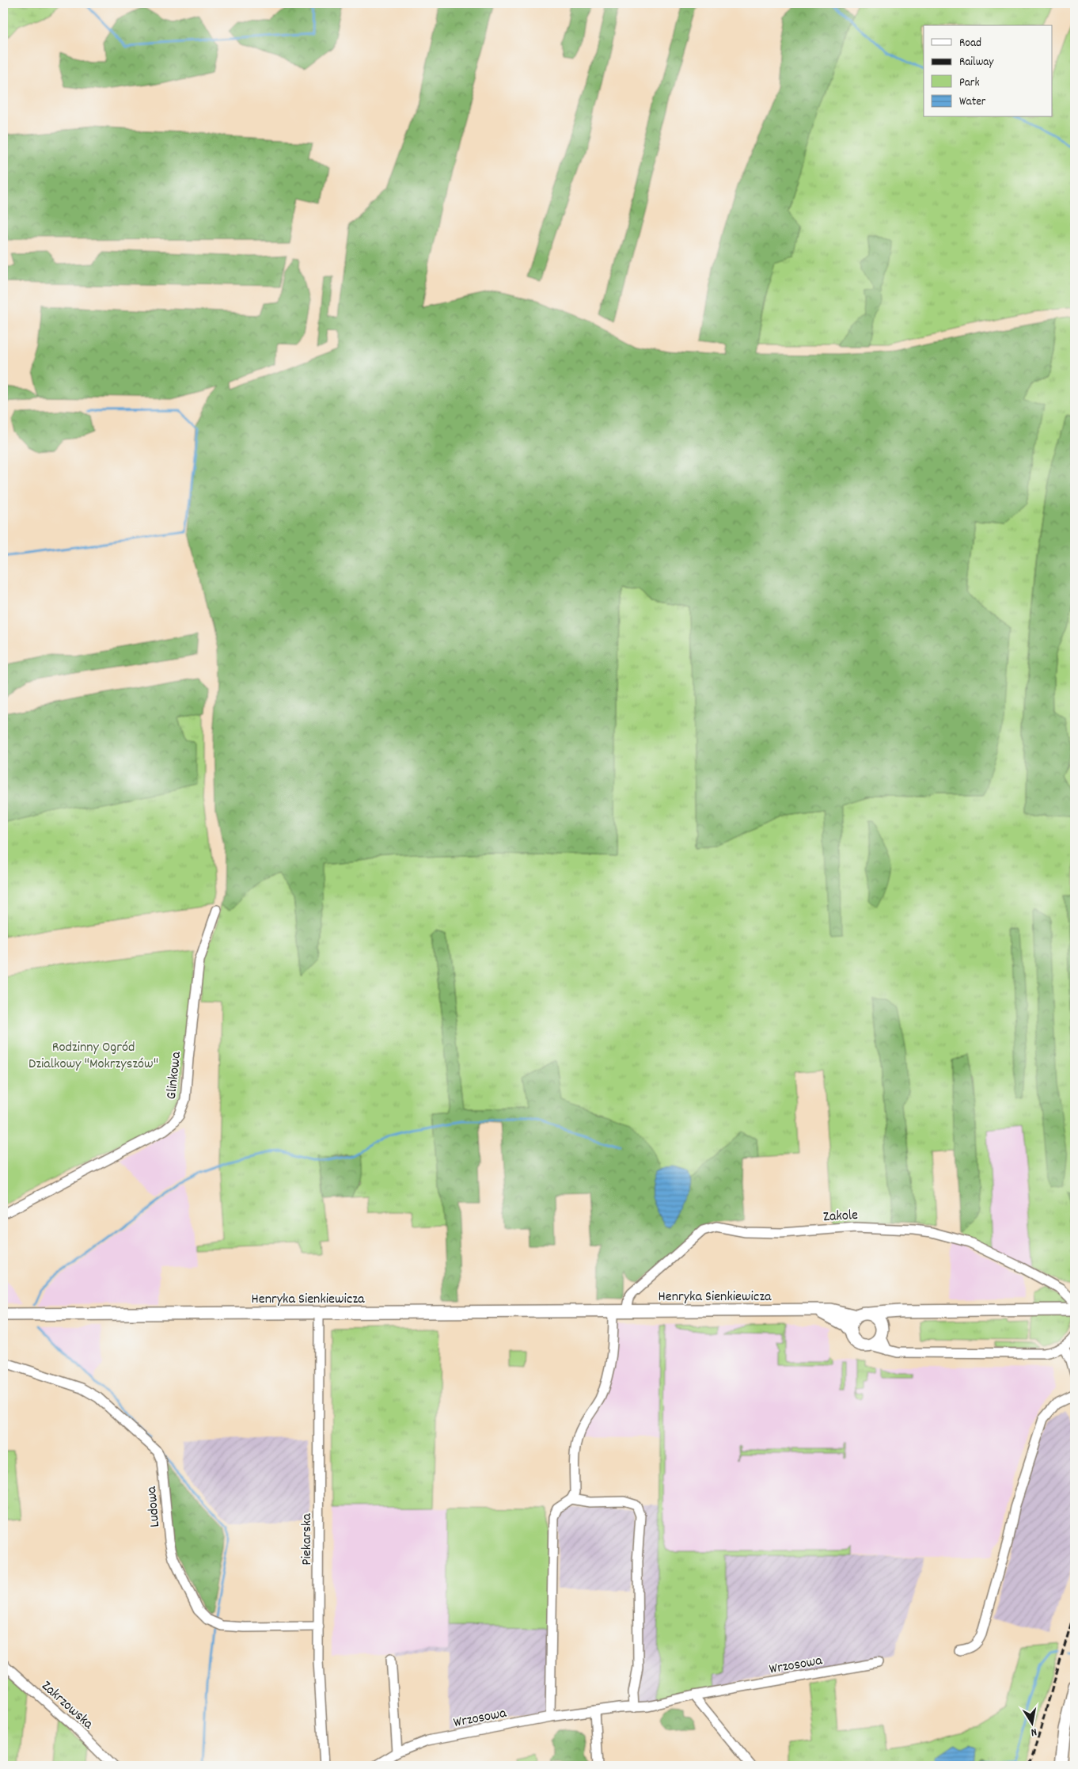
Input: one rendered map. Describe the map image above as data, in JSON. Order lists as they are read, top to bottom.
{
  "streets": {
    "main road": ["Henryka Sienkiewicza"],
    "street": [
      "Glinkowa",
      "Zakole",
      "Ludowa",
      "Piekarska",
      "Wrzosowa",
      "Zakrzowska"
    ]
  },
  "crossings": [
    ["Zakole", "Henryka Sienkiewicza"],
    ["Henryka Sienkiewicza", "Piekarska"],
    ["Ludowa", "Piekarska"]
  ],
  "parks": ["Rodzinny Ogród Dzialkowy \"Mokrzyszów\""],
  "legend": [
    "Road",
    "Railway",
    "Park",
    "Water"
  ],
  "north": "bottom"
}
